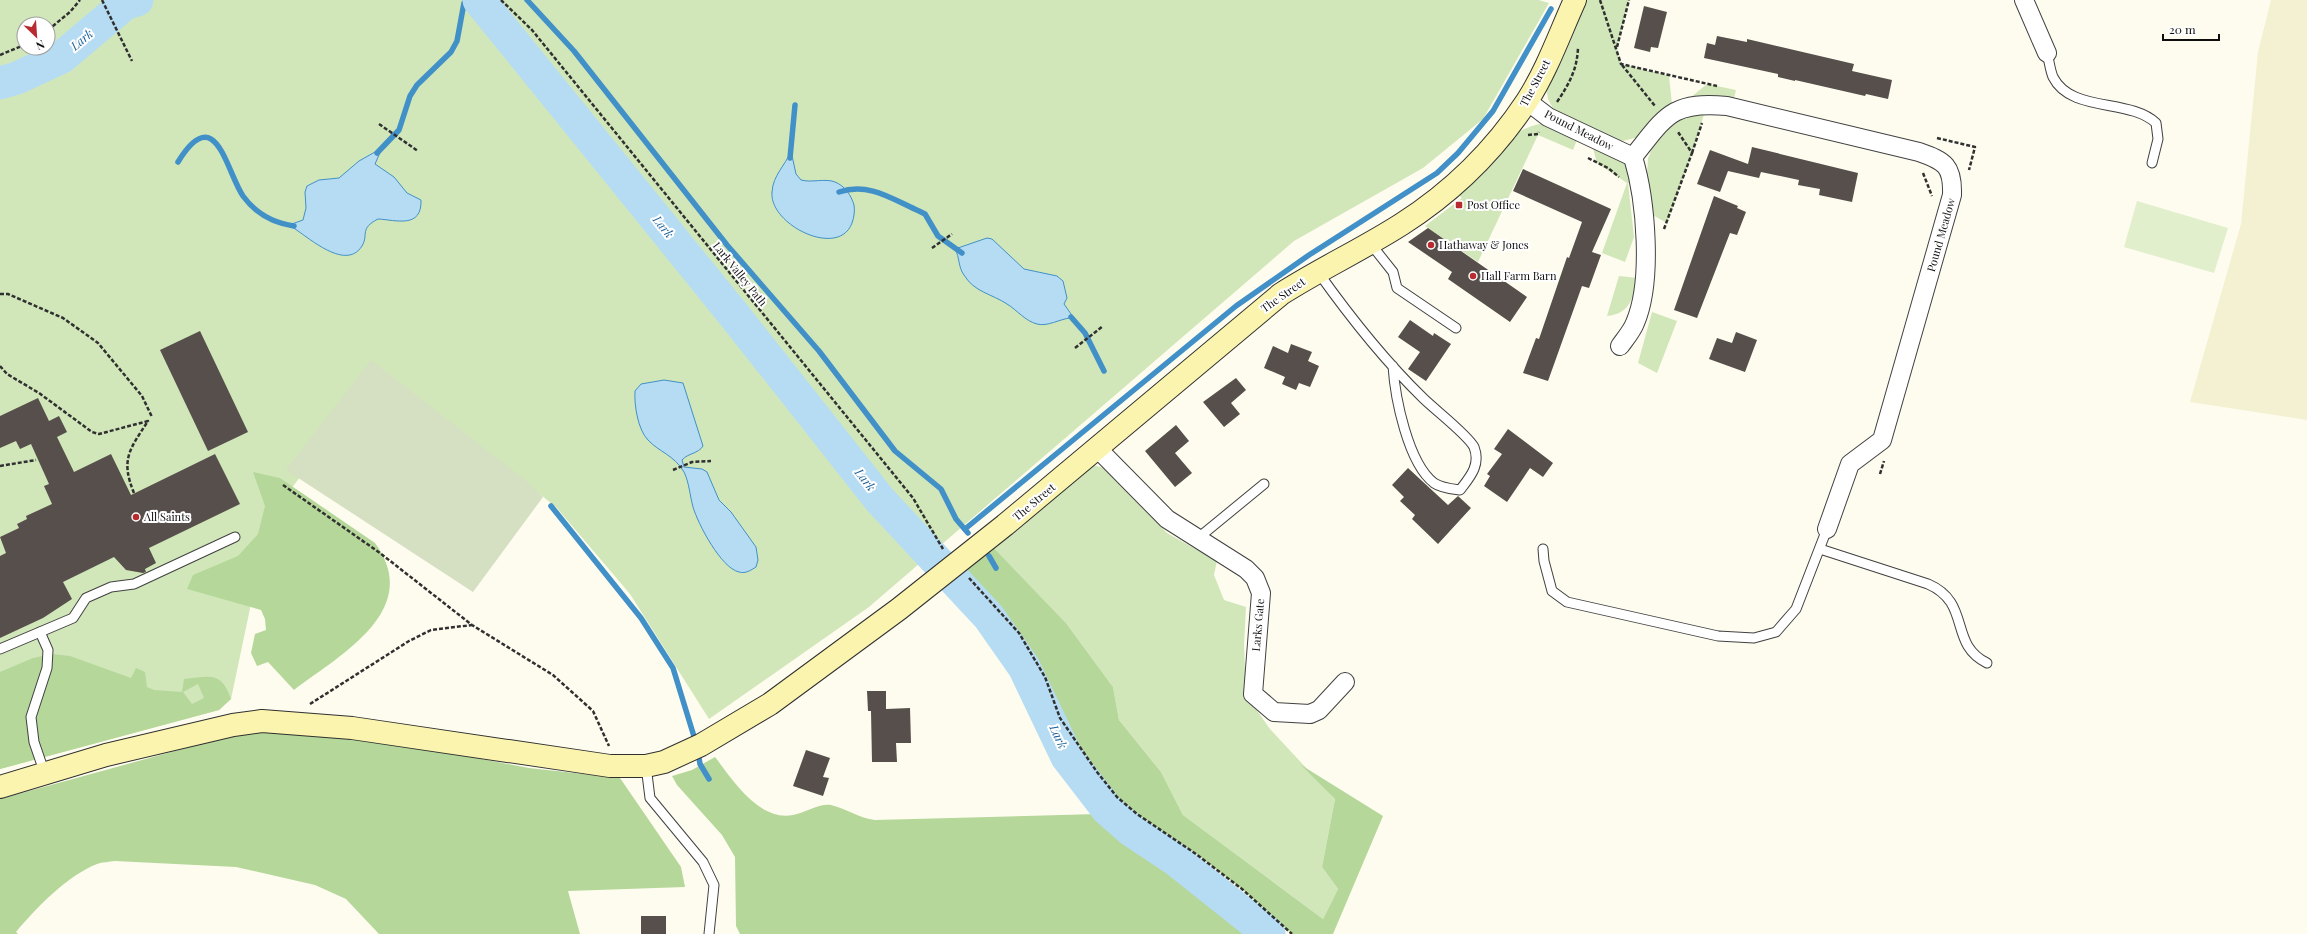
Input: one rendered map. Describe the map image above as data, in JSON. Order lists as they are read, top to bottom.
{
  "streets": {
    "main road": ["The Street"],
    "street": ["Pound Meadow", "Larks Gate"],
    "path": ["Lark Valley Path"]
  },
  "crossings": [
    ["The Street", "Pound Meadow"],
    ["The Street", "Lark Valley Path"],
    ["The Street", "Larks Gate"]
  ],
  "water": ["Lark"],
  "places": {
    "transit": ["Post Office"],
    "other": ["Hathaway & Jones", "Hall Farm Barn", "All Saints"]
  },
  "scale_bar": "20 m",
  "north": "bottom right"
}
